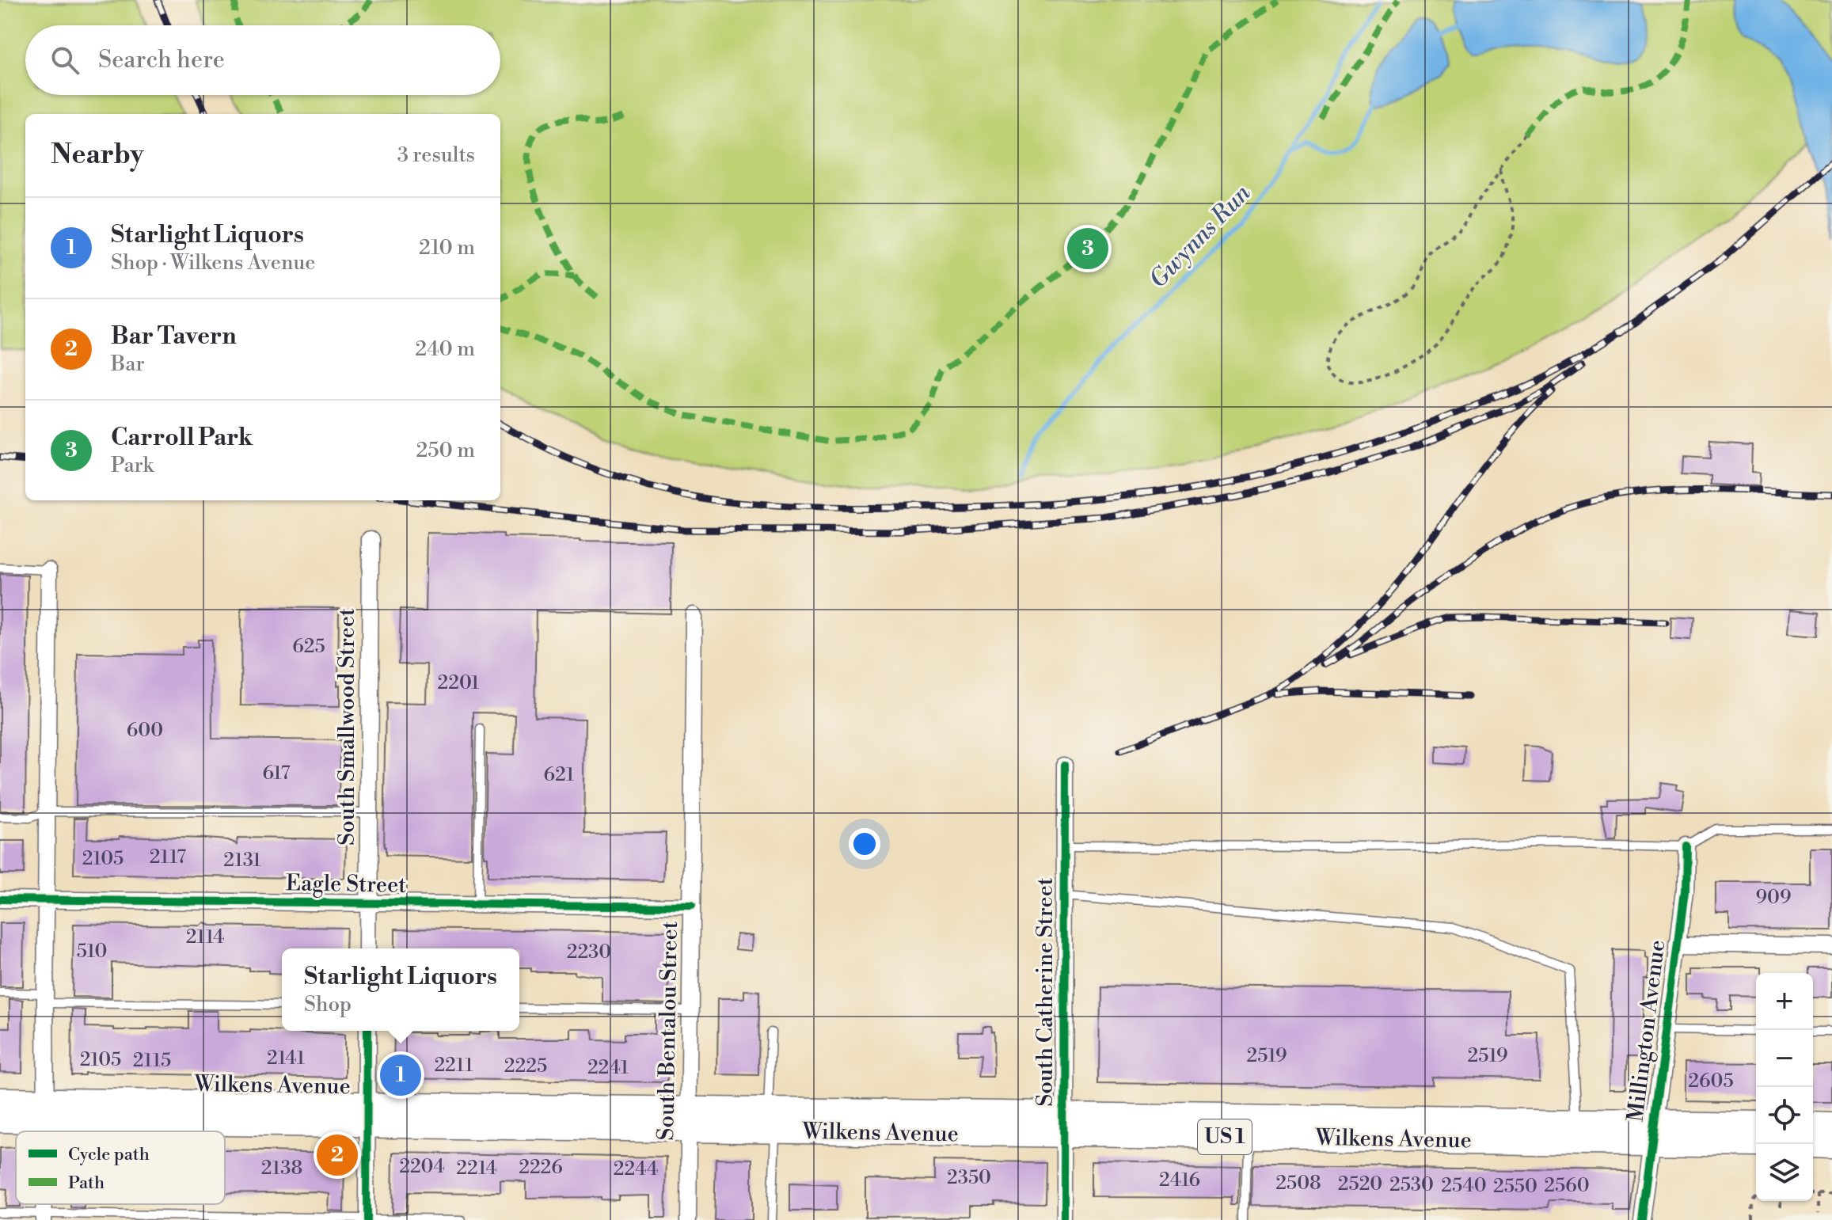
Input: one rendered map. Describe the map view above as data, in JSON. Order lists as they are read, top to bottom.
{
  "streets": {
    "main road": ["Wilkens Avenue", "US 1"],
    "street": [
      "South Smallwood Street",
      "Eagle Street",
      "South Catherine Street",
      "South Bentalou Street",
      "Millington Avenue"
    ]
  },
  "crossings": [
    ["South Smallwood Street", "Eagle Street"],
    ["Eagle Street", "South Bentalou Street"],
    ["South Catherine Street", "Wilkens Avenue"],
    ["South Bentalou Street", "Wilkens Avenue"],
    ["Millington Avenue", "Wilkens Avenue"]
  ],
  "water": ["Gwynns Run"],
  "house_numbers": [
    "625",
    "2201",
    "600",
    "617",
    "621",
    "2117",
    "2105",
    "2131",
    "909",
    "2114",
    "510",
    "2230",
    "2519",
    "2519",
    "2141",
    "2105",
    "2115",
    "2211",
    "2225",
    "2241",
    "2605",
    "2204",
    "2226",
    "2138",
    "2214",
    "2244",
    "2350",
    "2416",
    "2508",
    "2520",
    "2530",
    "2540",
    "2560",
    "2550"
  ],
  "legend": ["Cycle path", "Path"],
  "page": {
    "search": "Search here",
    "heading": ["Nearby", "3 results"],
    "list": [
      {
        "mark": "1",
        "name": "Starlight Liquors",
        "note": "Shop · Wilkens Avenue",
        "value": "210 m"
      },
      {
        "mark": "2",
        "name": "Bar Tavern",
        "note": "Bar",
        "value": "240 m"
      },
      {
        "mark": "3",
        "name": "Carroll Park",
        "note": "Park",
        "value": "250 m"
      }
    ],
    "pins": ["3", "1", "2"],
    "popup": ["Starlight Liquors", "Shop"],
    "map_buttons": ["+", "−"]
  }
}
